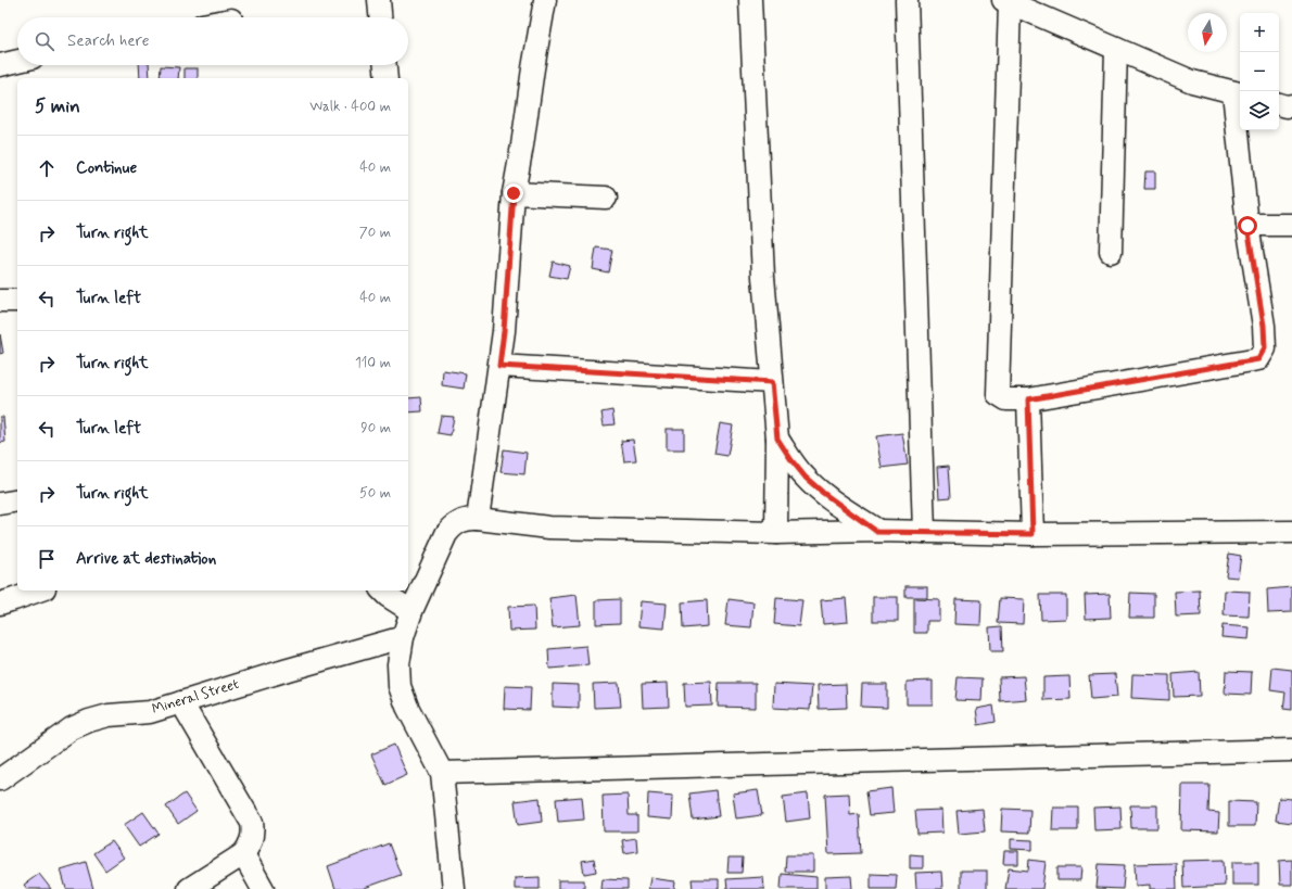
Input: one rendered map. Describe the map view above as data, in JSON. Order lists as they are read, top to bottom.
{
  "streets": {
    "street": ["Mineral Street"]
  },
  "north": "bottom",
  "page": {
    "map_buttons": ["+", "−"],
    "search": "Search here",
    "heading": ["5 min", "Walk · 400 m"],
    "list": [
      ["Continue", "40 m"],
      ["Turn right", "70 m"],
      ["Turn left", "40 m"],
      ["Turn right", "110 m"],
      ["Turn left", "90 m"],
      ["Turn right", "50 m"],
      "Arrive at destination"
    ]
  }
}
